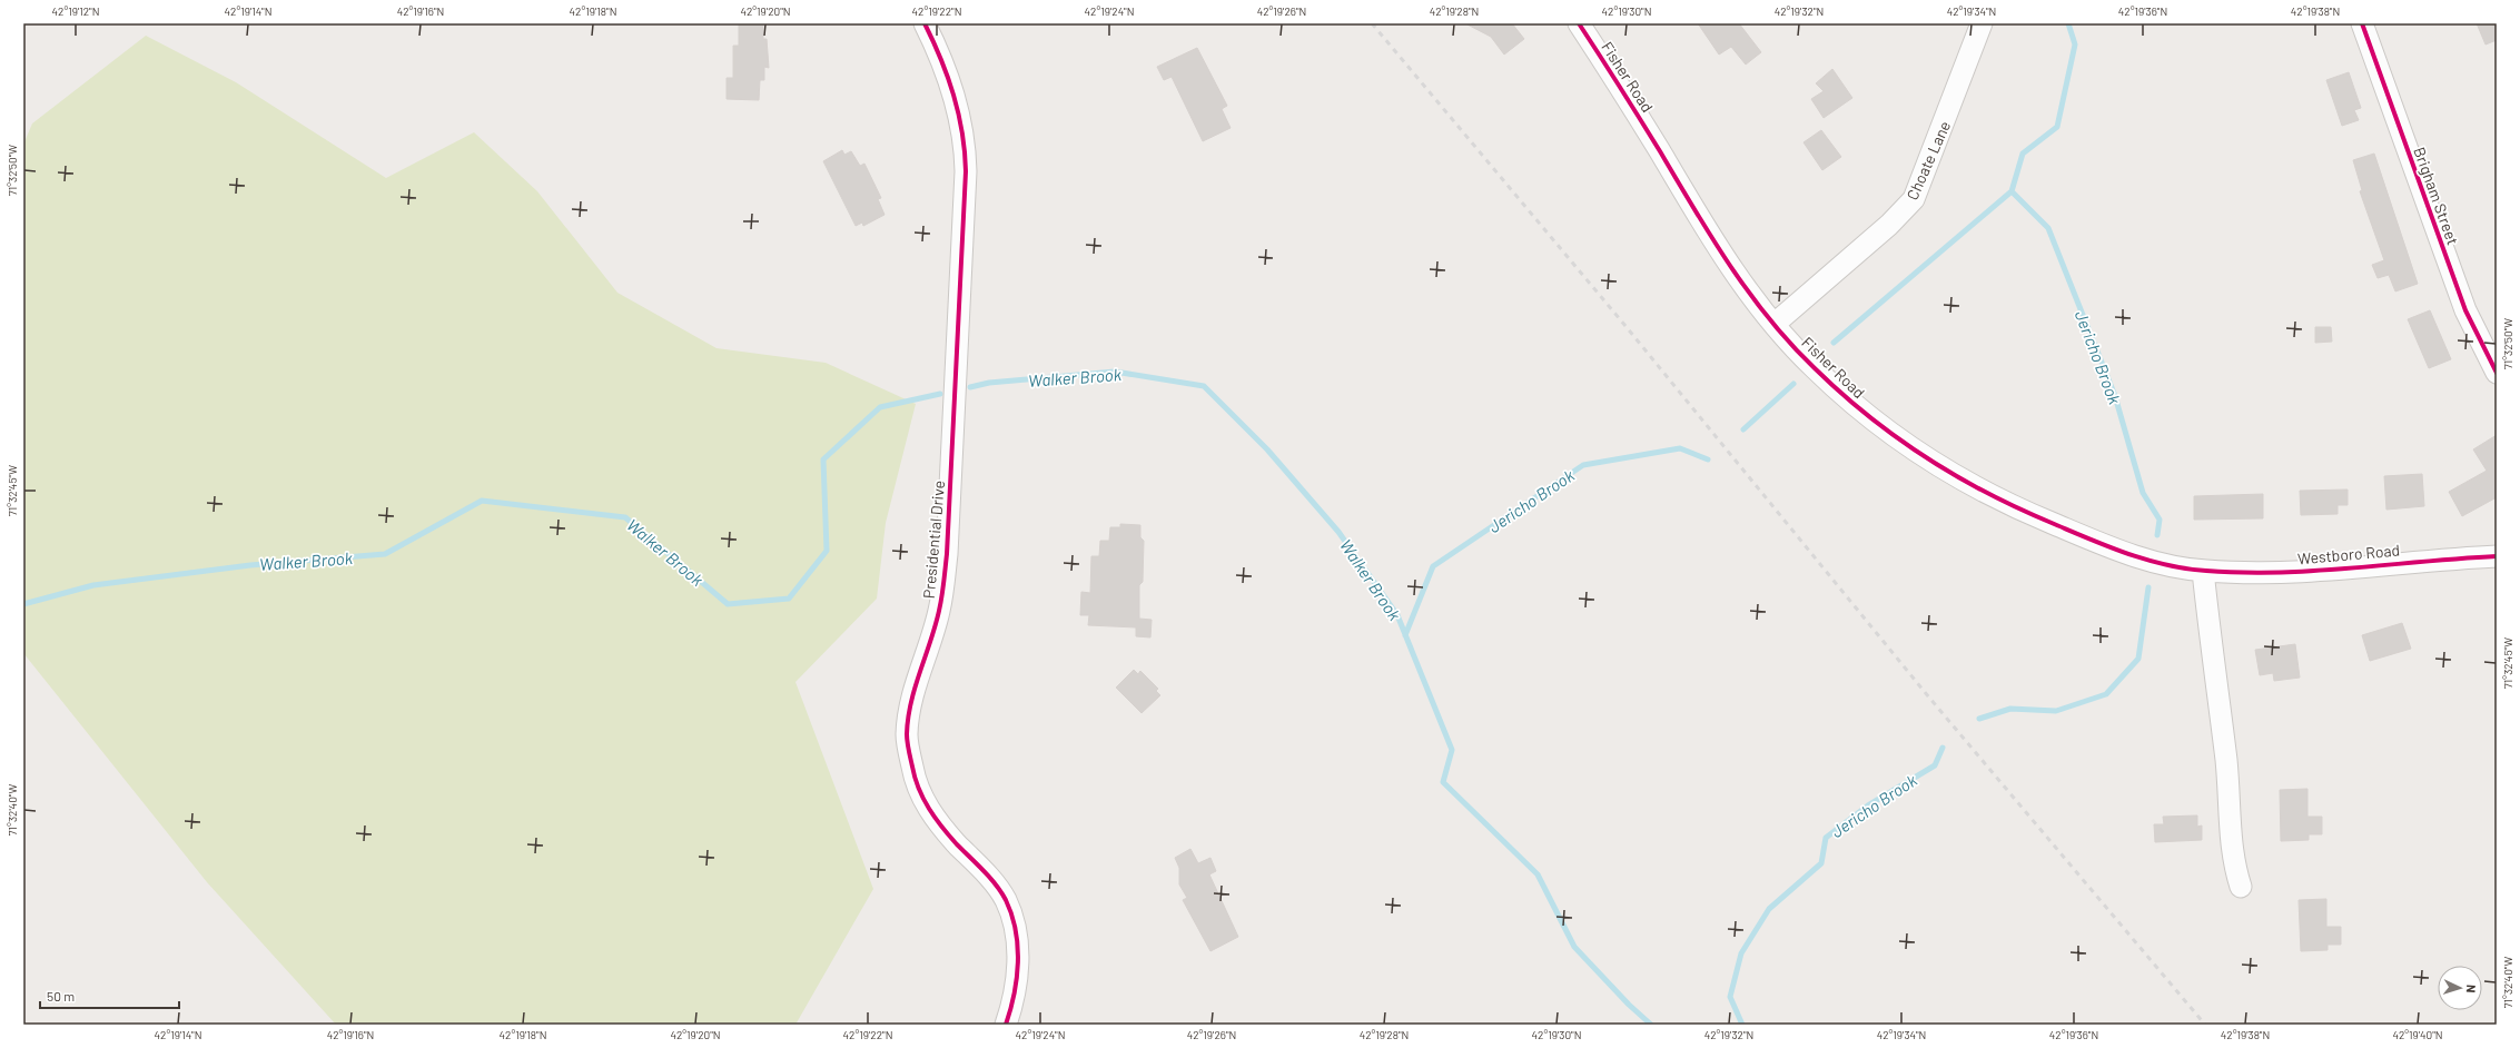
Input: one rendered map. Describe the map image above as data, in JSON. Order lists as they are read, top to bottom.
{
  "streets": {
    "street": [
      "Fisher Road",
      "Choate Lane",
      "Brigham Street",
      "Presidential Drive",
      "Westboro Road"
    ]
  },
  "crossings": [
    ["Fisher Road", "Choate Lane"],
    ["Fisher Road", "Westboro Road"]
  ],
  "water": ["Jericho Brook", "Walker Brook"],
  "scale_bar": "50 m",
  "north": "right",
  "coordinates": [
    "42°19'12\"N",
    "42°19'14\"N",
    "42°19'16\"N",
    "42°19'18\"N",
    "42°19'20\"N",
    "42°19'22\"N",
    "42°19'24\"N",
    "42°19'26\"N",
    "42°19'28\"N",
    "42°19'30\"N",
    "42°19'32\"N",
    "42°19'34\"N",
    "42°19'36\"N",
    "42°19'38\"N",
    "71°32'50\"W",
    "71°32'45\"W",
    "71°32'40\"W",
    "42°19'40\"N"
  ]
}
